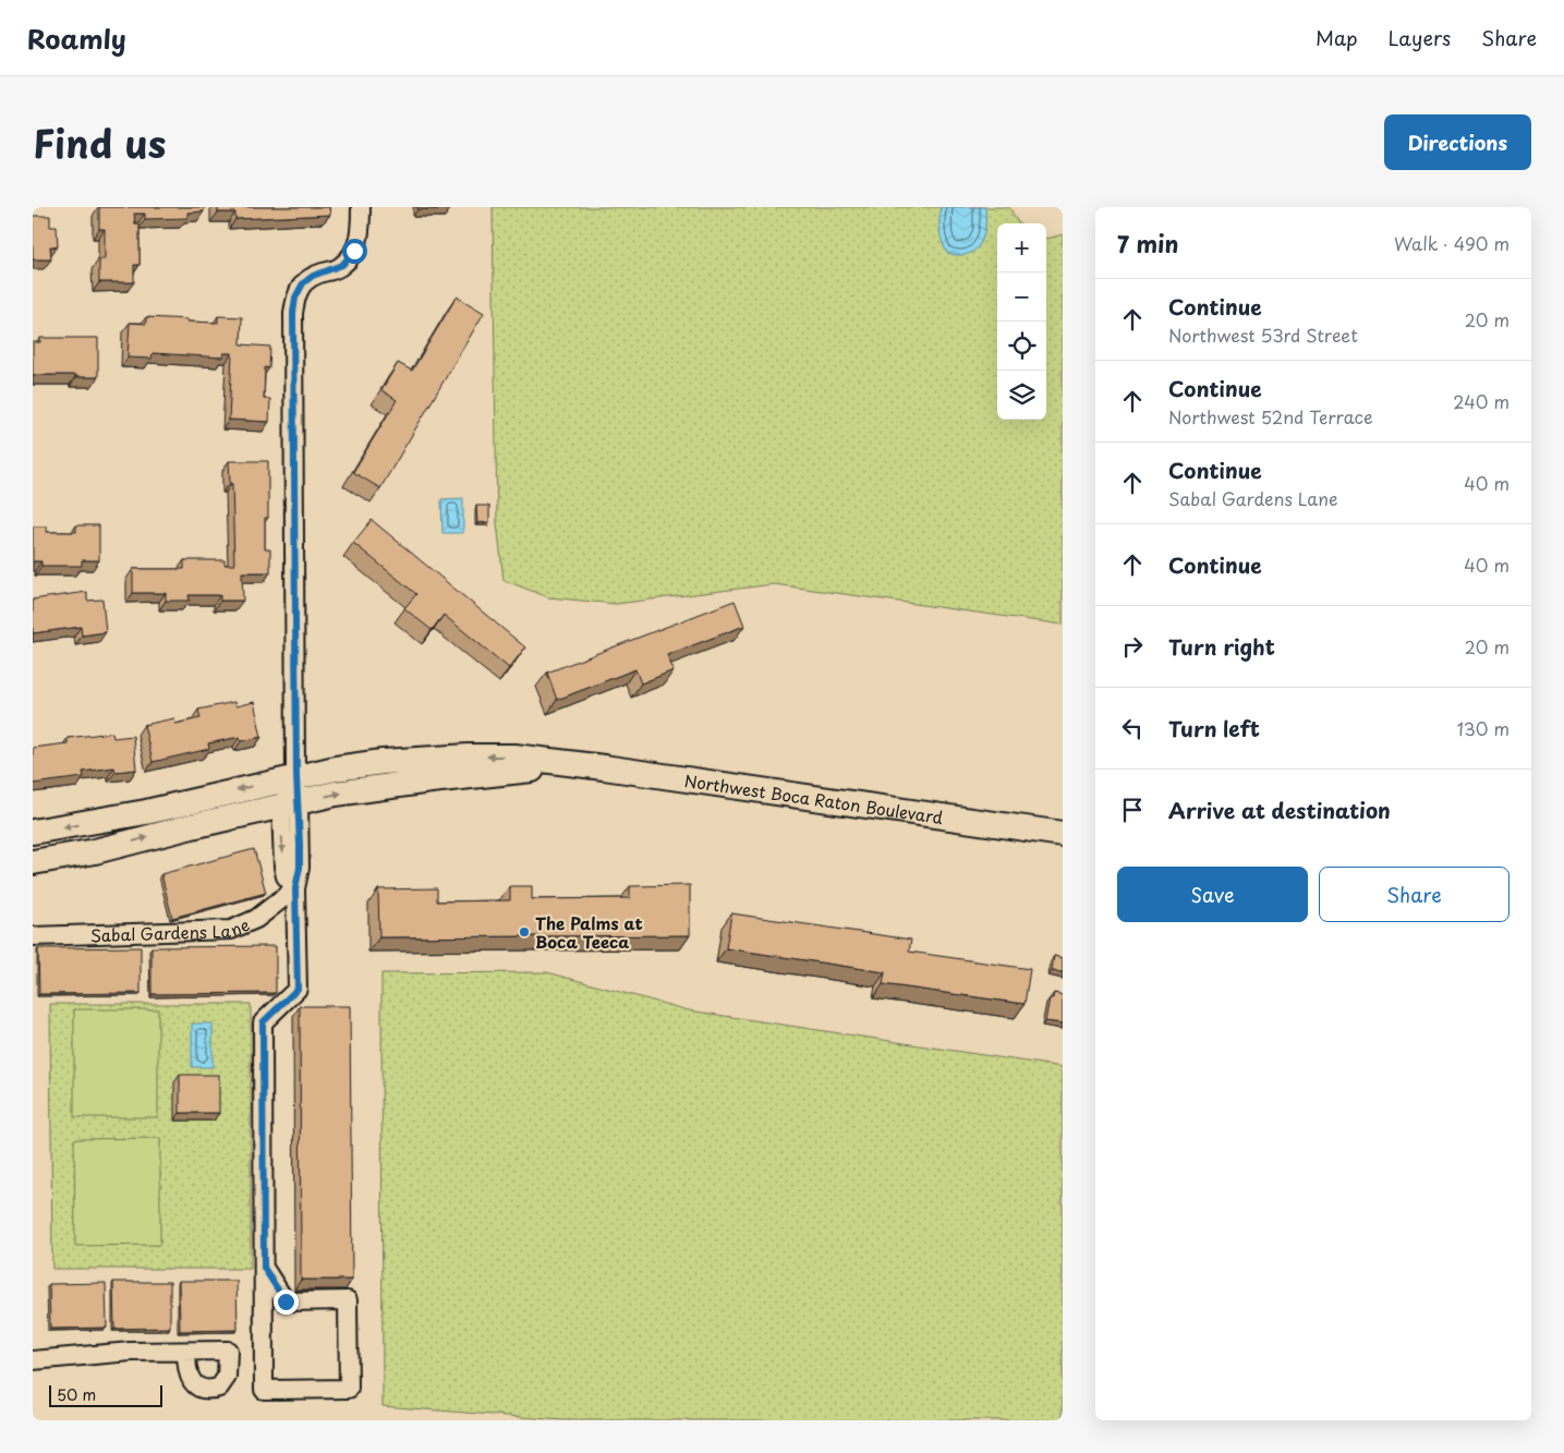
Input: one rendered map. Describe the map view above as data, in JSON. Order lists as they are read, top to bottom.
{
  "streets": {
    "street": ["Northwest Boca Raton Boulevard", "Sabal Gardens Lane"]
  },
  "places": ["The Palms at Boca Teeca"],
  "scale_bar": "50 m",
  "page": {
    "header": "Roamly",
    "nav": ["Map", "Layers", "Share"],
    "title": "Find us",
    "buttons": [
      "Directions",
      ["Save", "Share"]
    ],
    "heading": ["7 min", "Walk · 490 m"],
    "map_buttons": ["+", "−"],
    "list": [
      ["Continue", "Northwest 53rd Street", "20 m"],
      ["Continue", "Northwest 52nd Terrace", "240 m"],
      ["Continue", "Sabal Gardens Lane", "40 m"],
      ["Continue", "40 m"],
      ["Turn right", "20 m"],
      ["Turn left", "130 m"],
      "Arrive at destination"
    ],
    "scale": "50 m"
  }
}
